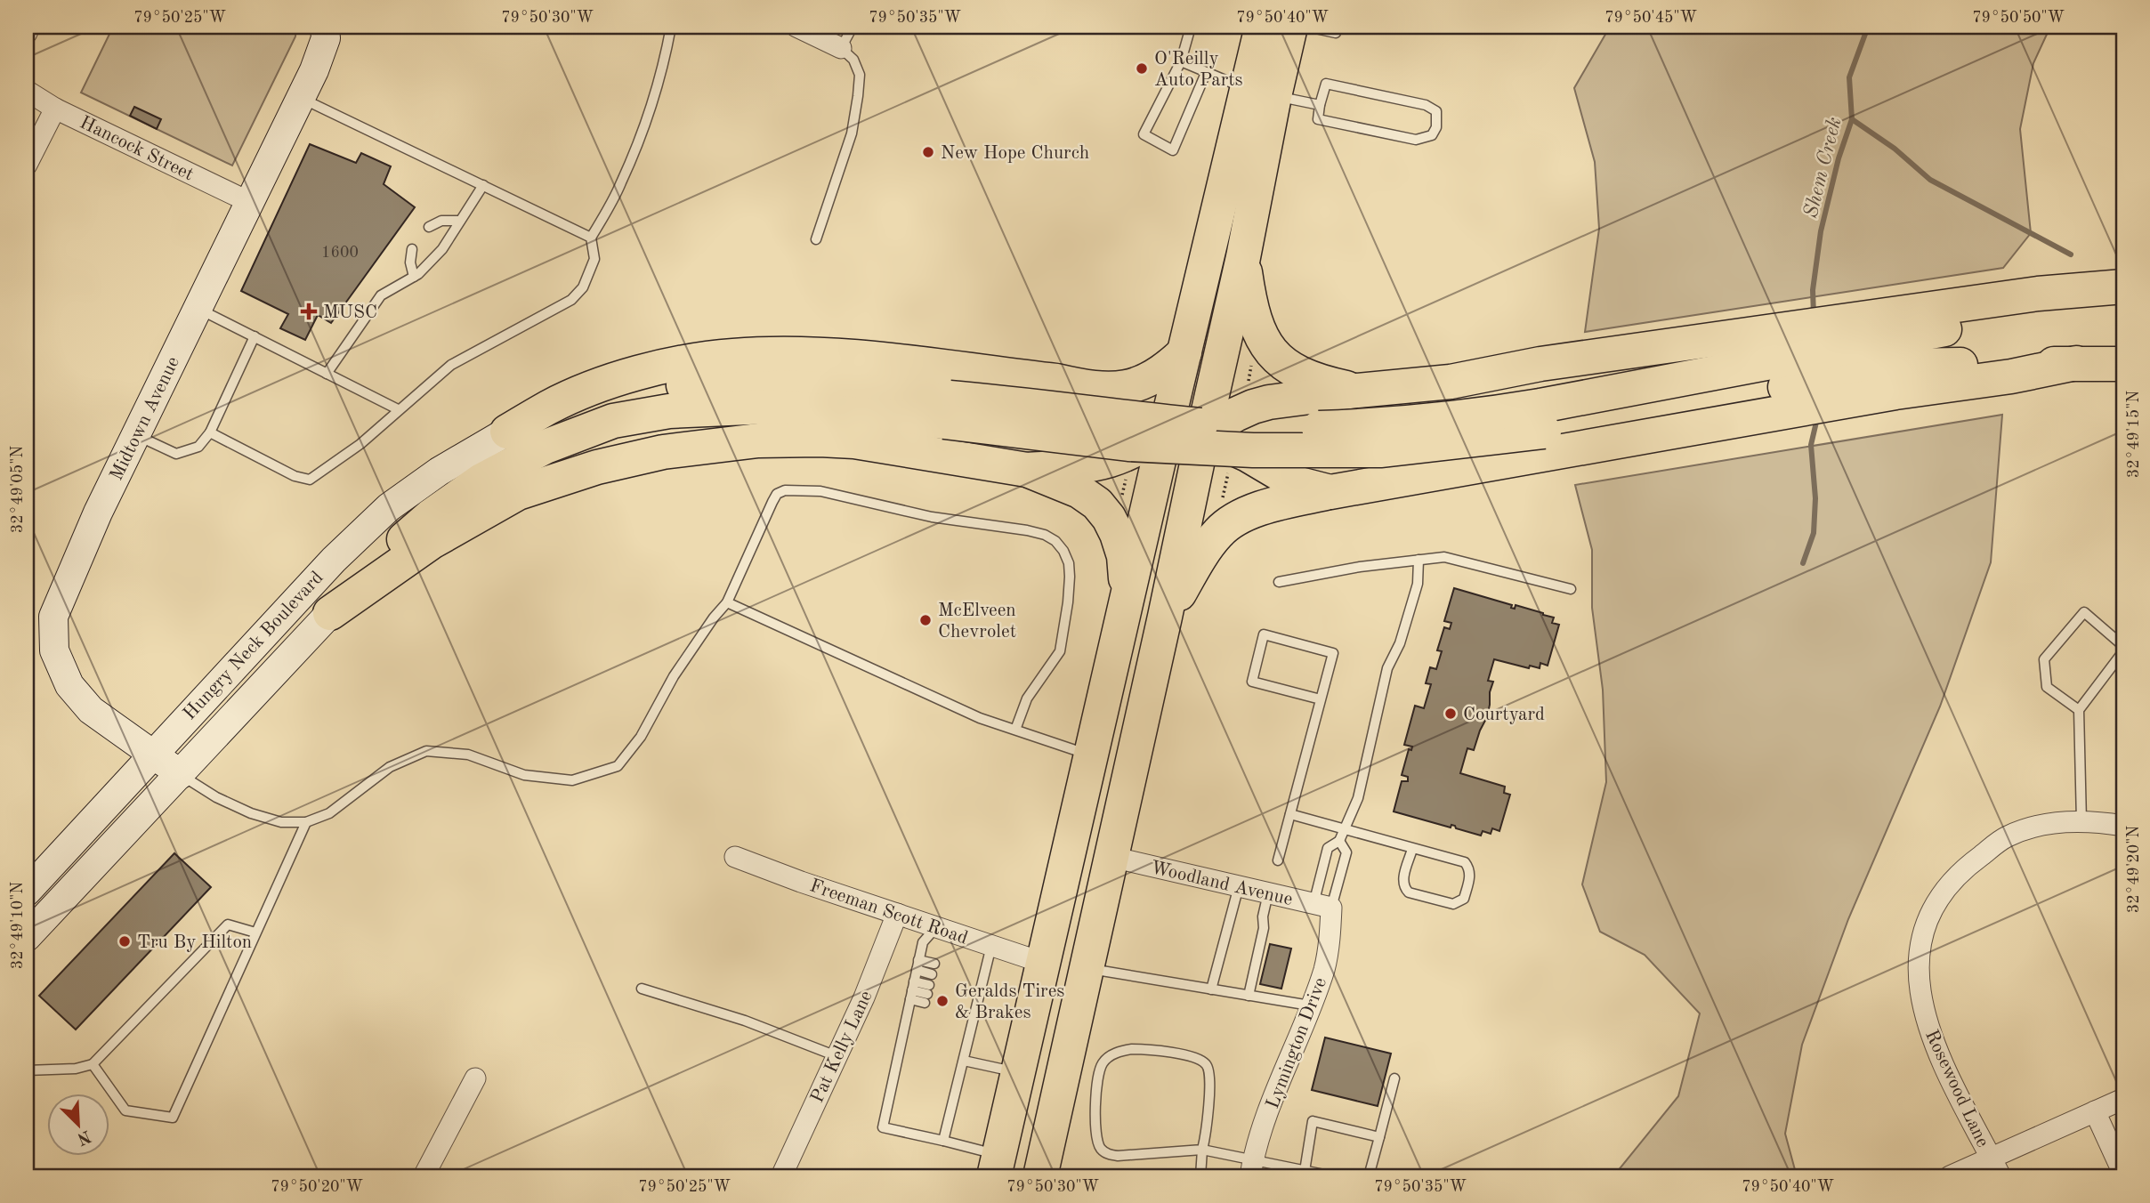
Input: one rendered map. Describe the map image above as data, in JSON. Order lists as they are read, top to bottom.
{
  "streets": {
    "main road": ["Midtown Avenue", "Hungry Neck Boulevard"],
    "street": [
      "Hancock Street",
      "Woodland Avenue",
      "Freeman Scott Road",
      "Lymington Drive",
      "Pat Kelly Lane",
      "Rosewood Lane"
    ]
  },
  "crossings": [
    ["Hancock Street", "Midtown Avenue"],
    ["Midtown Avenue", "Hungry Neck Boulevard"],
    ["Woodland Avenue", "Lymington Drive"],
    ["Freeman Scott Road", "Pat Kelly Lane"]
  ],
  "water": ["Shem Creek"],
  "places": {
    "other": [
      "O'Reilly Auto Parts",
      "New Hope Church",
      "McElveen Chevrolet",
      "Courtyard",
      "Tru By Hilton",
      "Geralds Tires & Brakes"
    ],
    "health": ["MUSC"]
  },
  "house_numbers": ["1600"],
  "north": "bottom right",
  "coordinates": [
    "79°50'25\"W",
    "79°50'30\"W",
    "79°50'35\"W",
    "79°50'40\"W",
    "79°50'45\"W",
    "79°50'50\"W",
    "32°49'15\"N",
    "32°49'05\"N",
    "32°49'20\"N",
    "32°49'10\"N",
    "79°50'20\"W"
  ]
}
